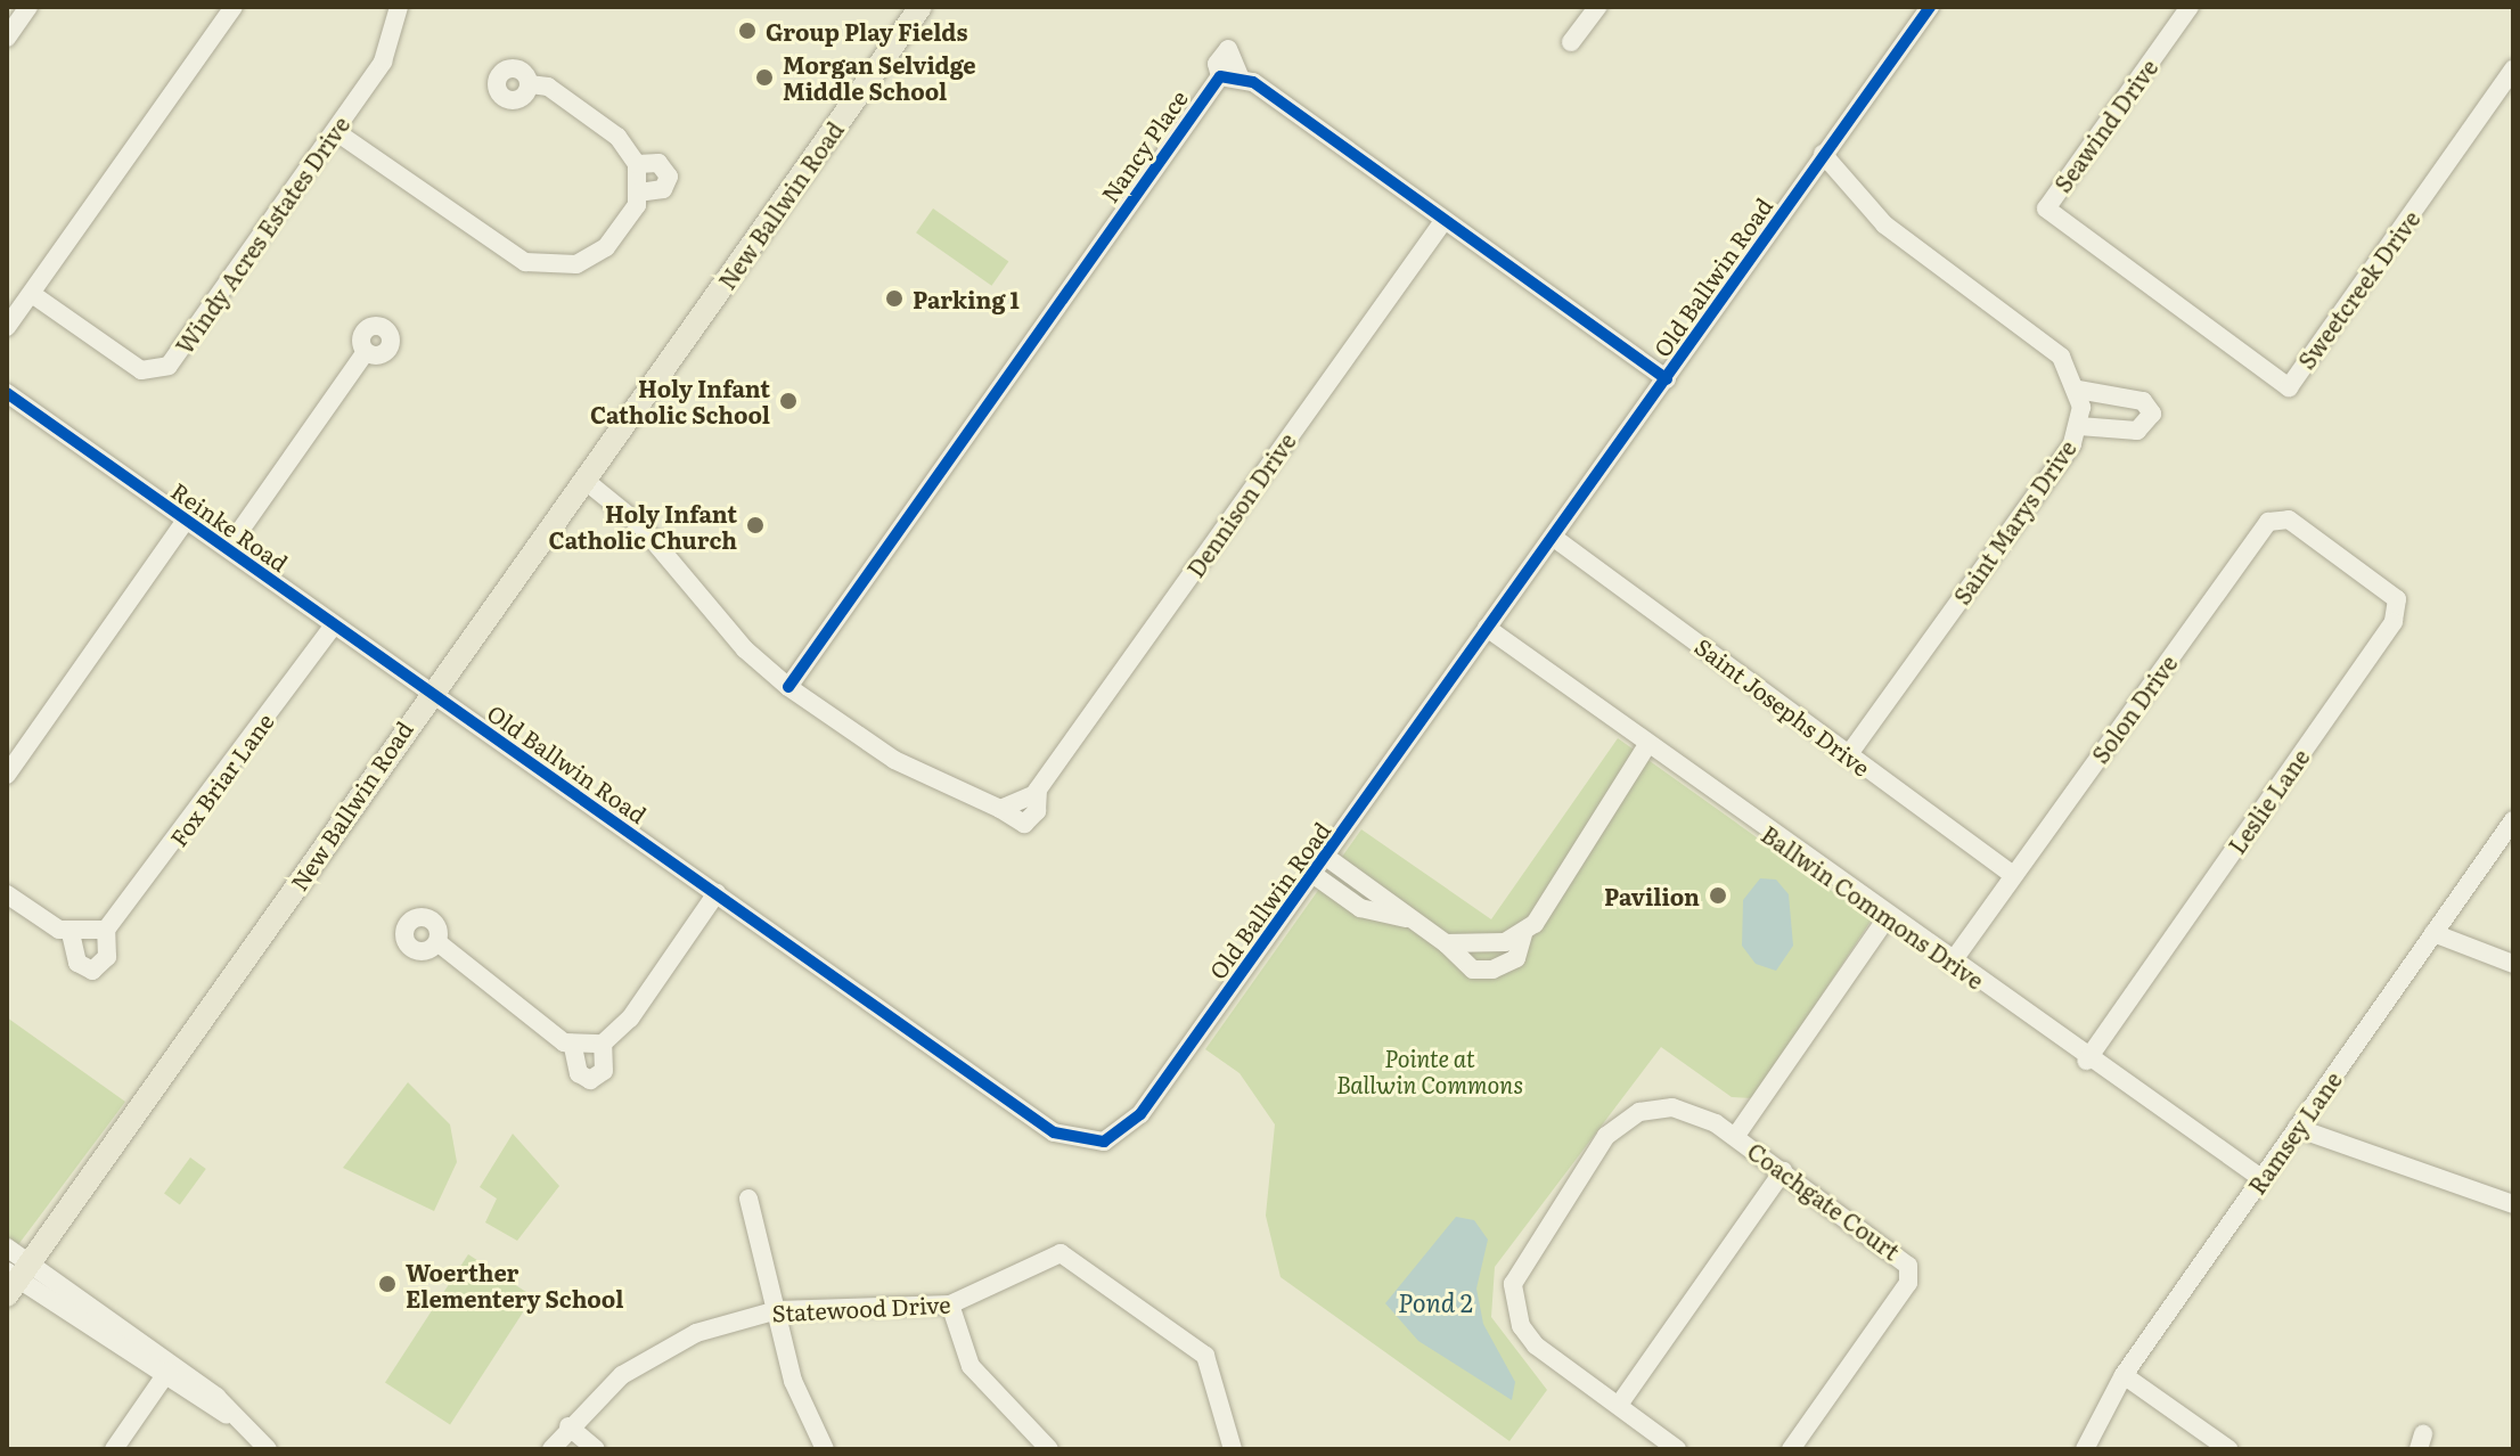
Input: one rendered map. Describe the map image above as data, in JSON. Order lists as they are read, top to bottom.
{
  "streets": {
    "main road": ["New Ballwin Road"],
    "street": [
      "Seawind Drive",
      "Nancy Place",
      "Windy Acres Estates Drive",
      "Old Ballwin Road",
      "Sweetcreek Drive",
      "Dennison Drive",
      "Saint Marys Drive",
      "Reinke Road",
      "Saint Josephs Drive",
      "Solon Drive",
      "Fox Briar Lane",
      "Leslie Lane",
      "Ballwin Commons Drive",
      "Ramsey Lane",
      "Coachgate Court",
      "Statewood Drive"
    ]
  },
  "crossings": [
    ["Seawind Drive", "Sweetcreek Drive"],
    ["Nancy Place", "Old Ballwin Road"],
    ["Nancy Place", "Dennison Drive"],
    ["New Ballwin Road", "Old Ballwin Road"],
    ["New Ballwin Road", "Dennison Drive"],
    ["New Ballwin Road", "Reinke Road"],
    ["Old Ballwin Road", "Reinke Road"],
    ["Old Ballwin Road", "Saint Josephs Drive"],
    ["Old Ballwin Road", "Ballwin Commons Drive"],
    ["Saint Marys Drive", "Saint Josephs Drive"],
    ["Reinke Road", "Fox Briar Lane"],
    ["Saint Josephs Drive", "Solon Drive"],
    ["Solon Drive", "Leslie Lane"],
    ["Solon Drive", "Ballwin Commons Drive"],
    ["Leslie Lane", "Ballwin Commons Drive"],
    ["Ballwin Commons Drive", "Ramsey Lane"],
    ["Ballwin Commons Drive", "Coachgate Court"]
  ],
  "water": ["Pond 2"],
  "parks": ["Pointe at Ballwin Commons"],
  "places": [
    "Group Play Fields",
    "Morgan Selvidge Middle School",
    "Parking 1",
    "Holy Infant Catholic School",
    "Holy Infant Catholic Church",
    "Pavilion",
    "Woerther Elementery School"
  ]
}
